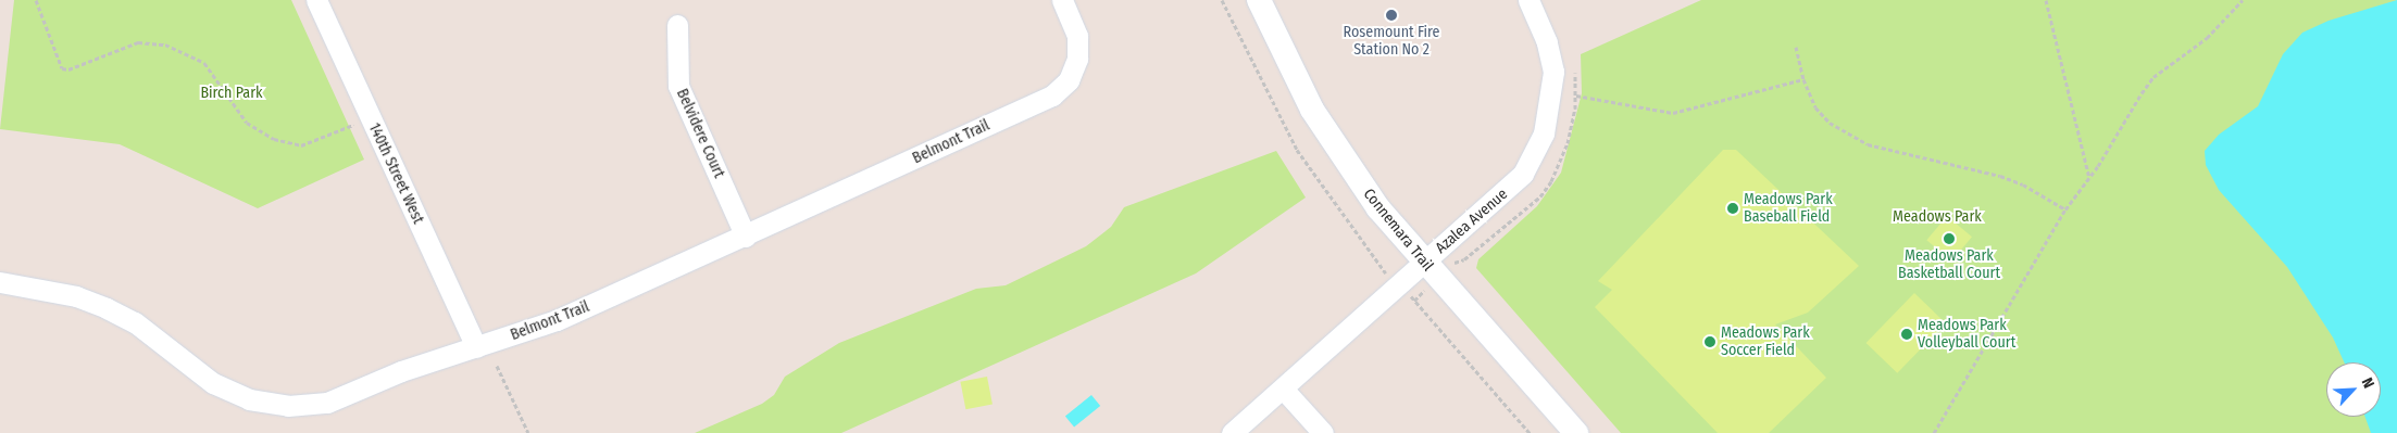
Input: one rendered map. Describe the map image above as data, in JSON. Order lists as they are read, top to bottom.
{
  "streets": {
    "street": [
      "Belvidere Court",
      "Belmont Trail",
      "140th Street West",
      "Azalea Avenue",
      "Connemara Trail"
    ]
  },
  "crossings": [
    ["Belvidere Court", "Belmont Trail"],
    ["Belmont Trail", "140th Street West"],
    ["Azalea Avenue", "Connemara Trail"]
  ],
  "parks": ["Birch Park", "Meadows Park"],
  "places": [
    "Rosemount Fire Station No 2",
    "Meadows Park Baseball Field",
    "Meadows Park Basketball Court",
    "Meadows Park Volleyball Court",
    "Meadows Park Soccer Field"
  ],
  "north": "top right"
}
